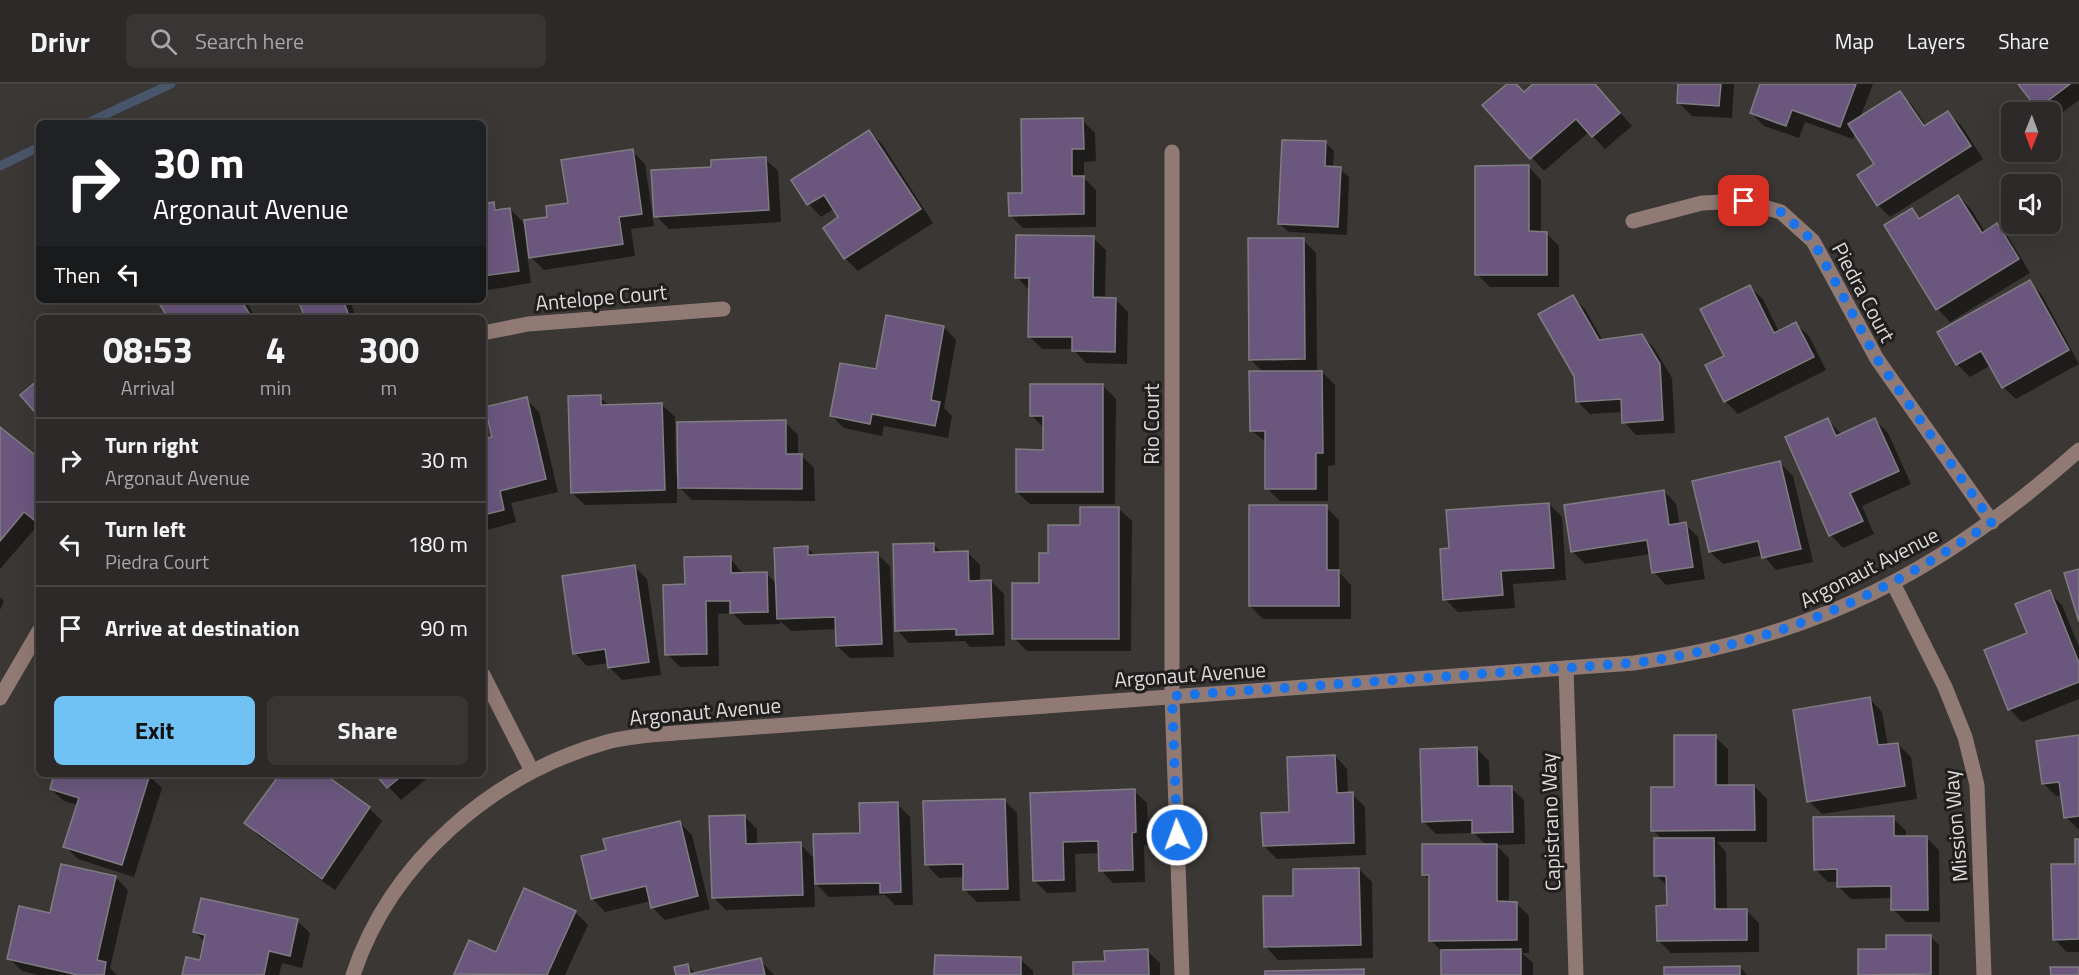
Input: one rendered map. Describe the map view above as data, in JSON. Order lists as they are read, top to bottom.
{
  "streets": {
    "street": [
      "Piedra Court",
      "Antelope Court",
      "Rio Court",
      "Argonaut Avenue",
      "Capistrano Way",
      "Mission Way"
    ]
  },
  "crossings": [
    ["Piedra Court", "Argonaut Avenue"],
    ["Rio Court", "Argonaut Avenue"],
    ["Argonaut Avenue", "Capistrano Way"],
    ["Argonaut Avenue", "Mission Way"]
  ],
  "north": "bottom",
  "page": {
    "header": "Drivr",
    "search": "Search here",
    "nav": ["Map", "Layers", "Share"],
    "turn": ["30 m", "Argonaut Avenue"],
    "then": "Then",
    "eta": [
      "08:53",
      "Arrival",
      "4",
      "min",
      "300",
      "m"
    ],
    "list": [
      {
        "name": "Turn right",
        "note": "Argonaut Avenue",
        "value": "30 m"
      },
      {
        "name": "Turn left",
        "note": "Piedra Court",
        "value": "180 m"
      },
      {
        "name": "Arrive at destination",
        "value": "90 m"
      }
    ],
    "buttons": ["Exit", "Share"]
  }
}
